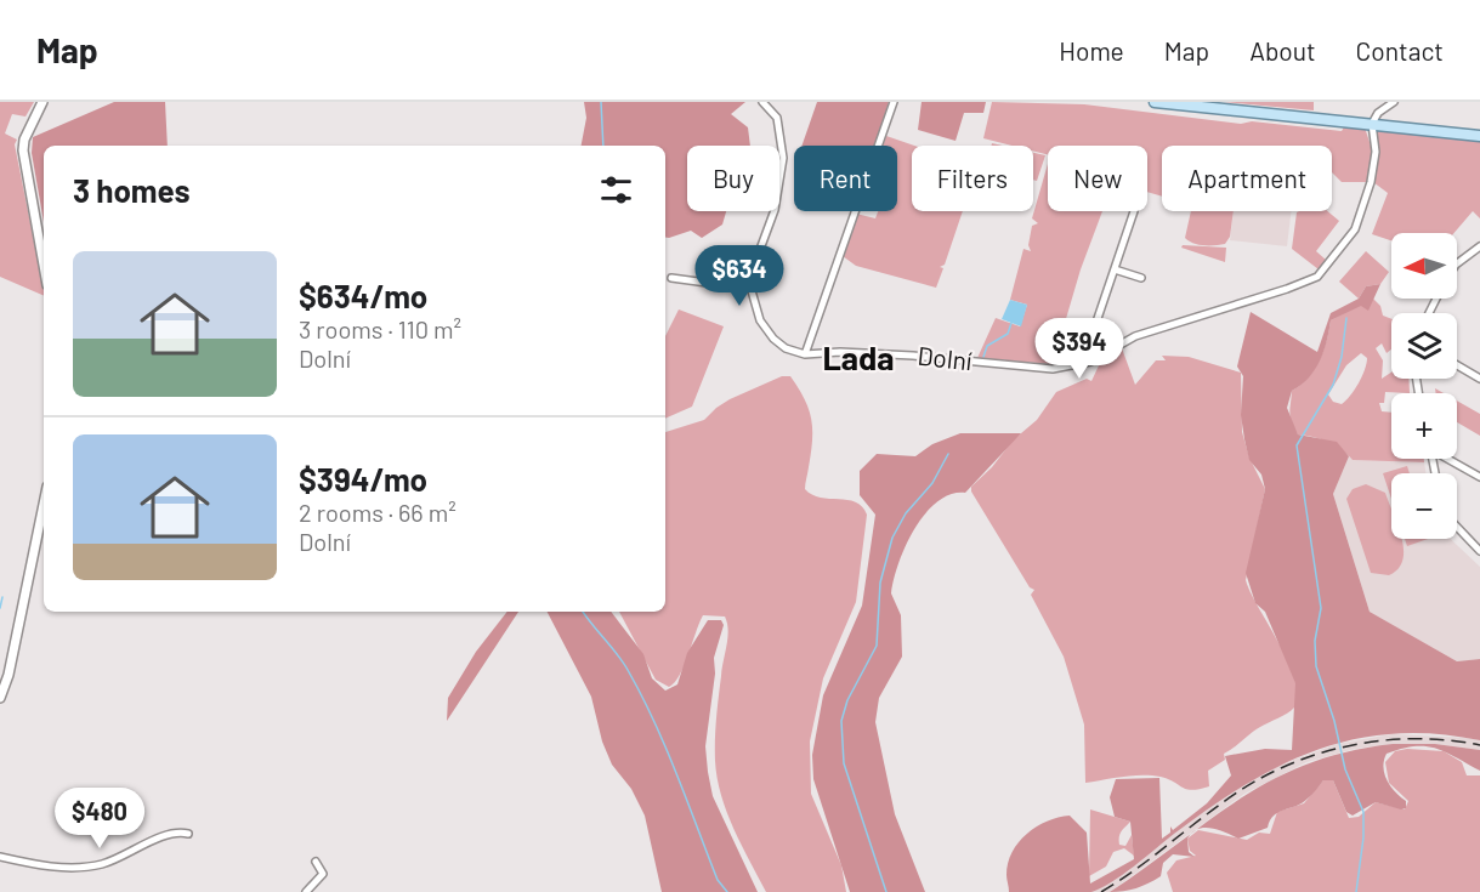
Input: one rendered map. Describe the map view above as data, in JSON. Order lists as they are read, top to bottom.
{
  "streets": {
    "street": ["Dolní"]
  },
  "districts": ["Lada"],
  "north": "left",
  "page": {
    "header": "Map",
    "nav": [
      "Home",
      "Map",
      "About",
      "Contact"
    ],
    "chip": [
      "Buy",
      "Rent",
      "Filters",
      "New",
      "Apartment"
    ],
    "heading": "3 homes",
    "map_buttons": ["+", "−"],
    "list": [
      {
        "name": "$634/mo",
        "note": "3 rooms · 110 m² · Dolní"
      },
      {
        "name": "$394/mo",
        "note": "2 rooms · 66 m² · Dolní"
      }
    ],
    "price": ["$634", "$394", "$480"]
  }
}
